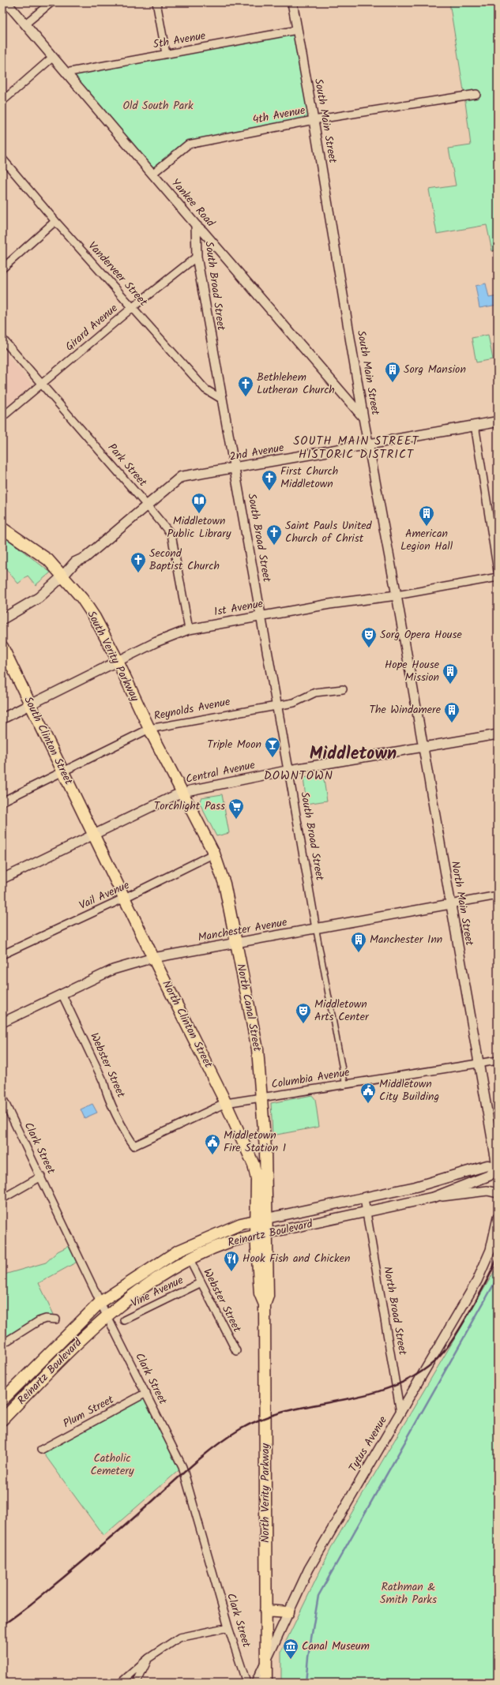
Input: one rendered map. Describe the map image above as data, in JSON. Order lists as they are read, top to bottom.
{
  "streets": {
    "main road": [
      "2nd Avenue",
      "1st Avenue",
      "South Verity Parkway",
      "South Clinton Street",
      "North Canal Street",
      "North Clinton Street",
      "Reinartz Boulevard",
      "North Verity Parkway"
    ],
    "street": [
      "5th Avenue",
      "4th Avenue",
      "South Main Street",
      "Yankee Road",
      "Vanderveer Street",
      "South Broad Street",
      "Girard Avenue",
      "Park Street",
      "Reynolds Avenue",
      "Central Avenue",
      "Vail Avenue",
      "North Main Street",
      "Manchester Avenue",
      "Webster Street",
      "Columbia Avenue",
      "Clark Street",
      "Vine Avenue",
      "North Broad Street",
      "Plum Street",
      "Tytus Avenue"
    ]
  },
  "crossings": [
    ["5th Avenue", "South Main Street"],
    ["5th Avenue", "Yankee Road"],
    ["4th Avenue", "South Main Street"],
    ["4th Avenue", "Yankee Road"],
    ["South Main Street", "Yankee Road"],
    ["South Main Street", "2nd Avenue"],
    ["South Main Street", "1st Avenue"],
    ["South Main Street", "Central Avenue"],
    ["South Main Street", "North Main Street"],
    ["Yankee Road", "South Broad Street"],
    ["Vanderveer Street", "South Broad Street"],
    ["Vanderveer Street", "Girard Avenue"],
    ["South Broad Street", "Girard Avenue"],
    ["South Broad Street", "2nd Avenue"],
    ["South Broad Street", "1st Avenue"],
    ["South Broad Street", "Reynolds Avenue"],
    ["South Broad Street", "Central Avenue"],
    ["South Broad Street", "Manchester Avenue"],
    ["Girard Avenue", "Park Street"],
    ["2nd Avenue", "Park Street"],
    ["2nd Avenue", "South Verity Parkway"],
    ["Park Street", "1st Avenue"],
    ["1st Avenue", "South Verity Parkway"],
    ["1st Avenue", "South Clinton Street"],
    ["South Verity Parkway", "Reynolds Avenue"],
    ["South Verity Parkway", "Central Avenue"],
    ["South Verity Parkway", "North Canal Street"],
    ["Reynolds Avenue", "South Clinton Street"],
    ["South Clinton Street", "Central Avenue"],
    ["South Clinton Street", "North Clinton Street"],
    ["Central Avenue", "North Main Street"],
    ["Central Avenue", "North Canal Street"],
    ["Central Avenue", "North Clinton Street"],
    ["Vail Avenue", "North Canal Street"],
    ["Vail Avenue", "North Clinton Street"],
    ["North Main Street", "Manchester Avenue"],
    ["North Main Street", "Columbia Avenue"],
    ["Manchester Avenue", "North Canal Street"],
    ["Manchester Avenue", "North Clinton Street"],
    ["Manchester Avenue", "Webster Street"],
    ["North Canal Street", "North Clinton Street"],
    ["North Canal Street", "Columbia Avenue"],
    ["North Canal Street", "Reinartz Boulevard"],
    ["North Canal Street", "North Verity Parkway"],
    ["North Clinton Street", "Columbia Avenue"],
    ["North Clinton Street", "Reinartz Boulevard"],
    ["Webster Street", "Columbia Avenue"],
    ["Webster Street", "Reinartz Boulevard"],
    ["Webster Street", "Vine Avenue"],
    ["Clark Street", "Reinartz Boulevard"],
    ["Clark Street", "Plum Street"],
    ["Reinartz Boulevard", "North Broad Street"],
    ["Reinartz Boulevard", "North Verity Parkway"],
    ["North Broad Street", "Tytus Avenue"],
    ["Tytus Avenue", "North Verity Parkway"]
  ],
  "districts": ["SOUTH MAIN STREET HISTORIC DISTRICT", "Middletown", "DOWNTOWN"],
  "parks": ["Old South Park", "Catholic Cemetery", "Rathman & Smith Parks"],
  "places": {
    "building": [
      "Sorg Mansion",
      "American Legion Hall",
      "Hope House Mission",
      "The Windamere",
      "Manchester Inn"
    ],
    "church": [
      "Bethlehem Lutheran Church",
      "First Church Middletown",
      "Saint Pauls United Church of Christ",
      "Second Baptist Church"
    ],
    "library": ["Middletown Public Library"],
    "theatre": ["Sorg Opera House", "Middletown Arts Center"],
    "bar": ["Triple Moon"],
    "supermarket": ["Torchlight Pass"],
    "public building": ["Middletown City Building", "Middletown Fire Station 1"],
    "restaurant": ["Hook Fish and Chicken"],
    "museum": ["Canal Museum"]
  }
}
